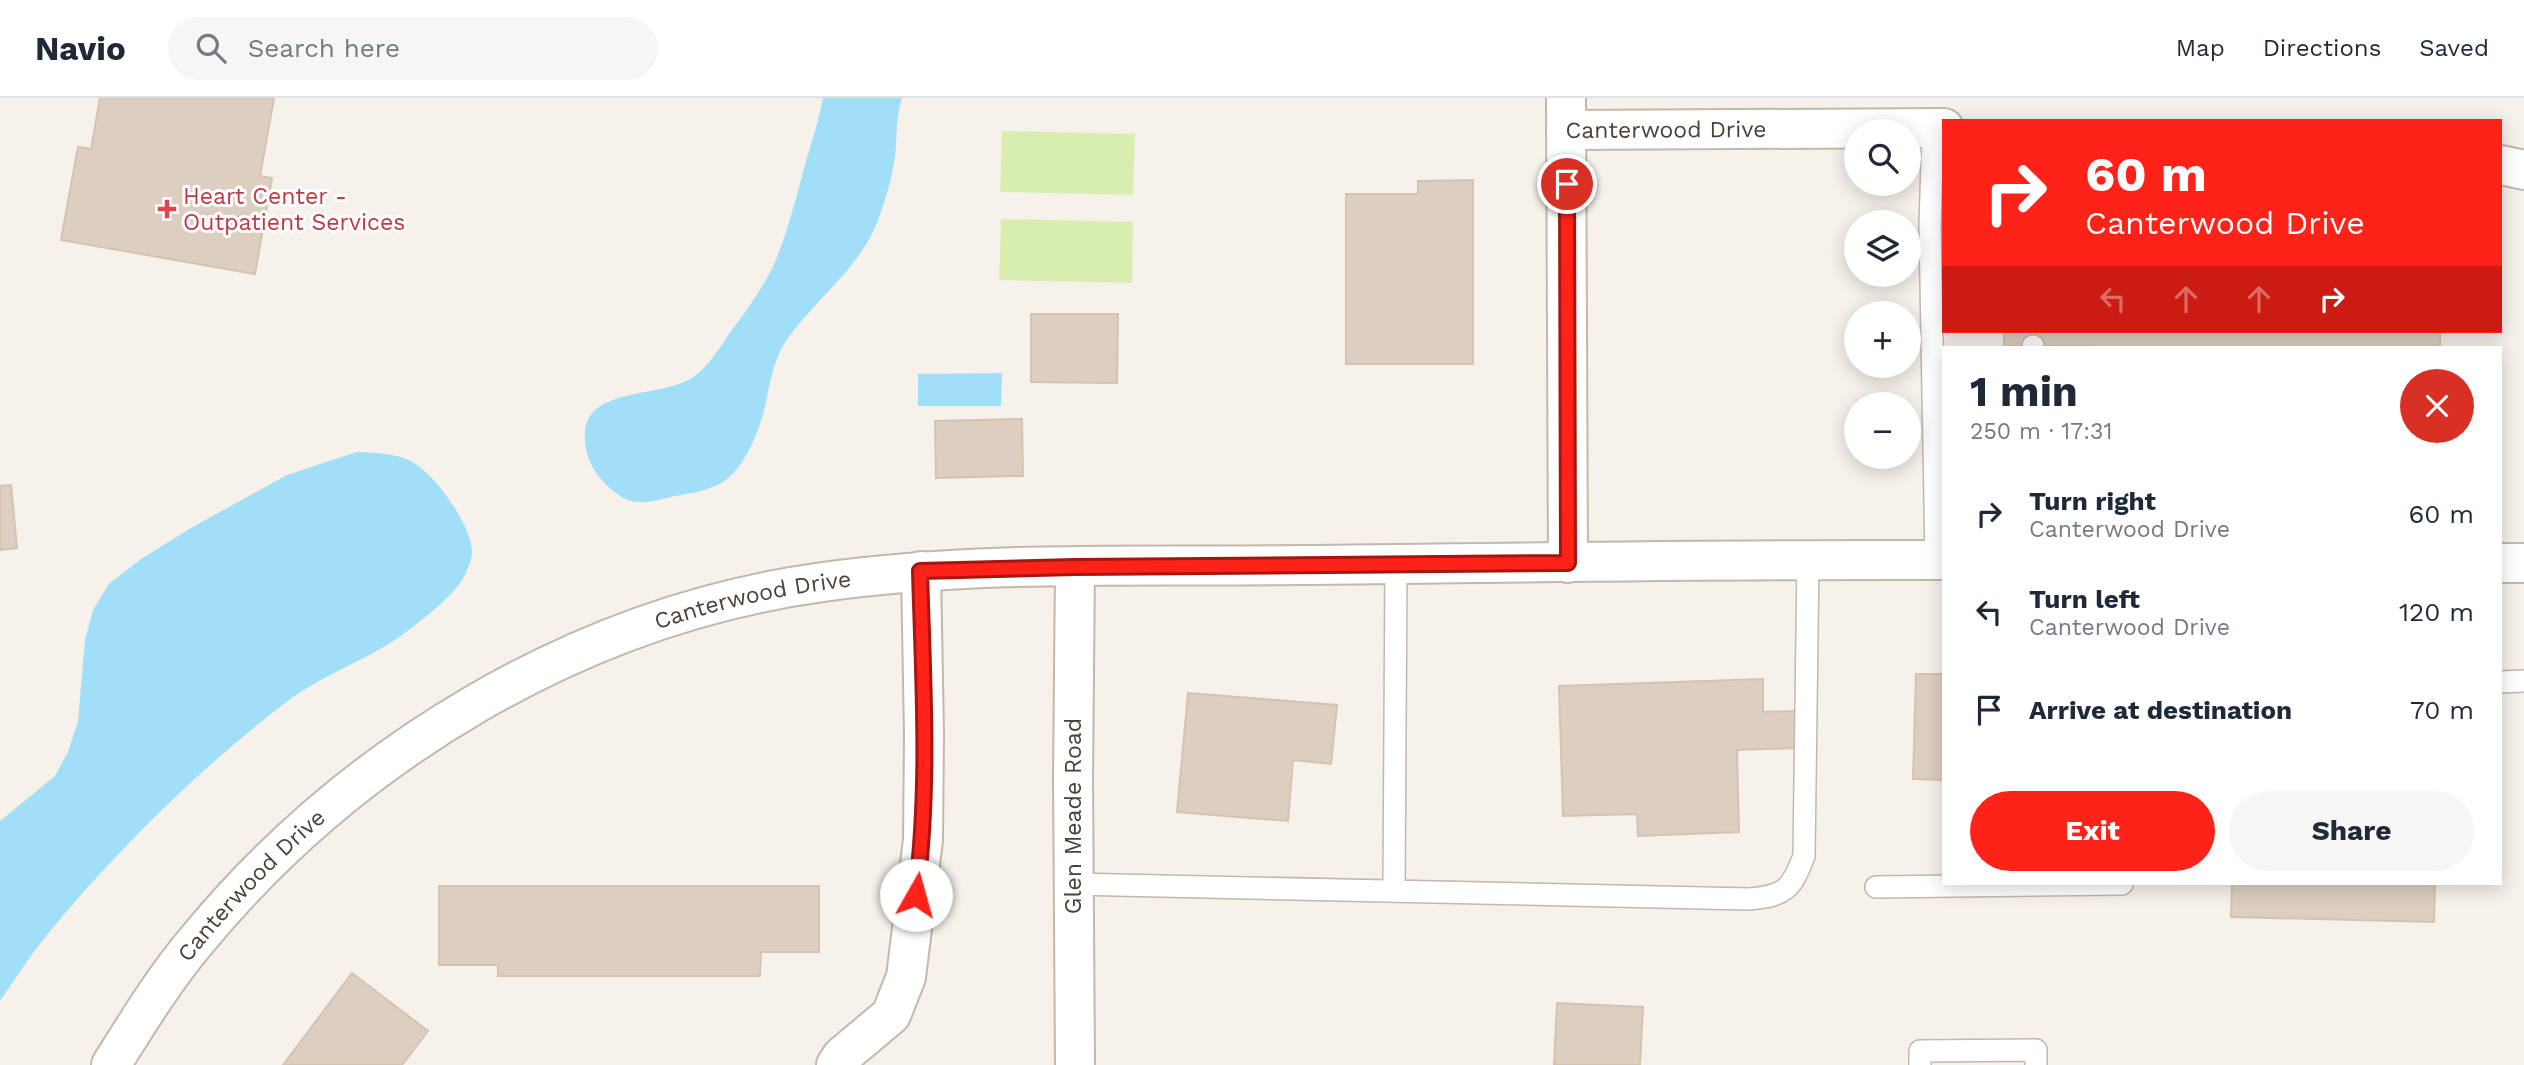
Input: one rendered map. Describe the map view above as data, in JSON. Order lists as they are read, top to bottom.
{
  "streets": {
    "street": ["Canterwood Drive", "Glen Meade Road"]
  },
  "crossings": [
    ["Canterwood Drive", "Glen Meade Road"]
  ],
  "places": {
    "health": ["Heart Center - Outpatient Services"]
  },
  "page": {
    "header": "Navio",
    "search": "Search here",
    "nav": ["Map", "Directions", "Saved"],
    "map_buttons": ["+", "−"],
    "turn": ["60 m", "Canterwood Drive"],
    "heading": ["1 min", "250 m · 17:31"],
    "list": [
      {
        "name": "Turn right",
        "note": "Canterwood Drive",
        "value": "60 m"
      },
      {
        "name": "Turn left",
        "note": "Canterwood Drive",
        "value": "120 m"
      },
      {
        "name": "Arrive at destination",
        "value": "70 m"
      }
    ],
    "buttons": ["Exit", "Share"]
  }
}
